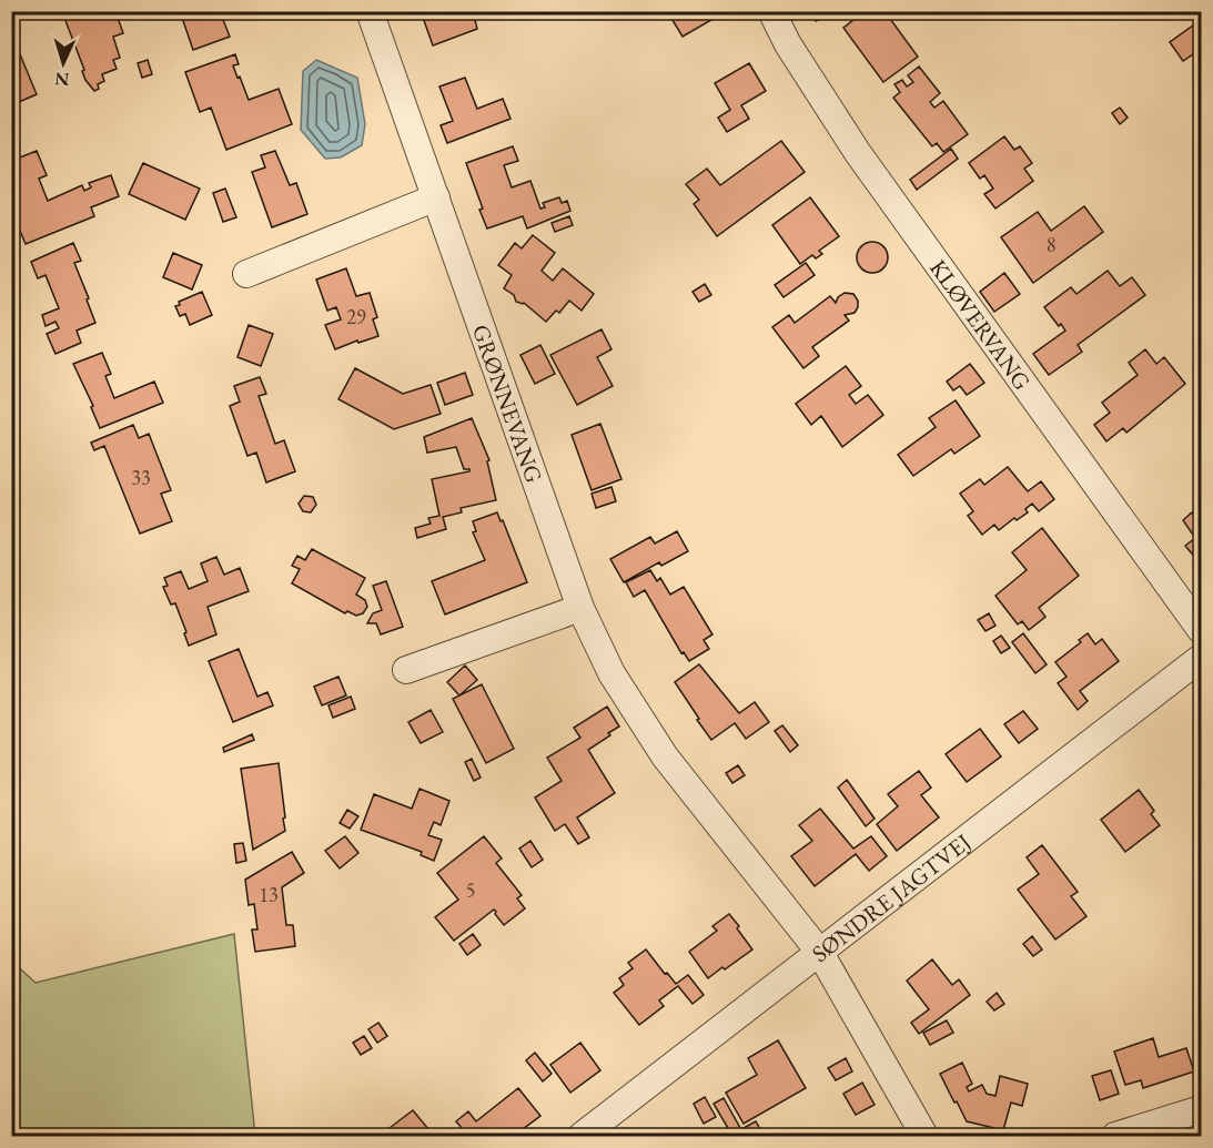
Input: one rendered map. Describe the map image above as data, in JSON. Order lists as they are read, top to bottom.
{
  "streets": {
    "street": ["KLØVERVANG", "GRØNNEVANG", "SØNDRE JAGTVEJ"]
  },
  "crossings": [
    ["GRØNNEVANG", "SØNDRE JAGTVEJ"]
  ],
  "house_numbers": [
    "8",
    "29",
    "33",
    "5",
    "13"
  ],
  "north": "bottom"
}
